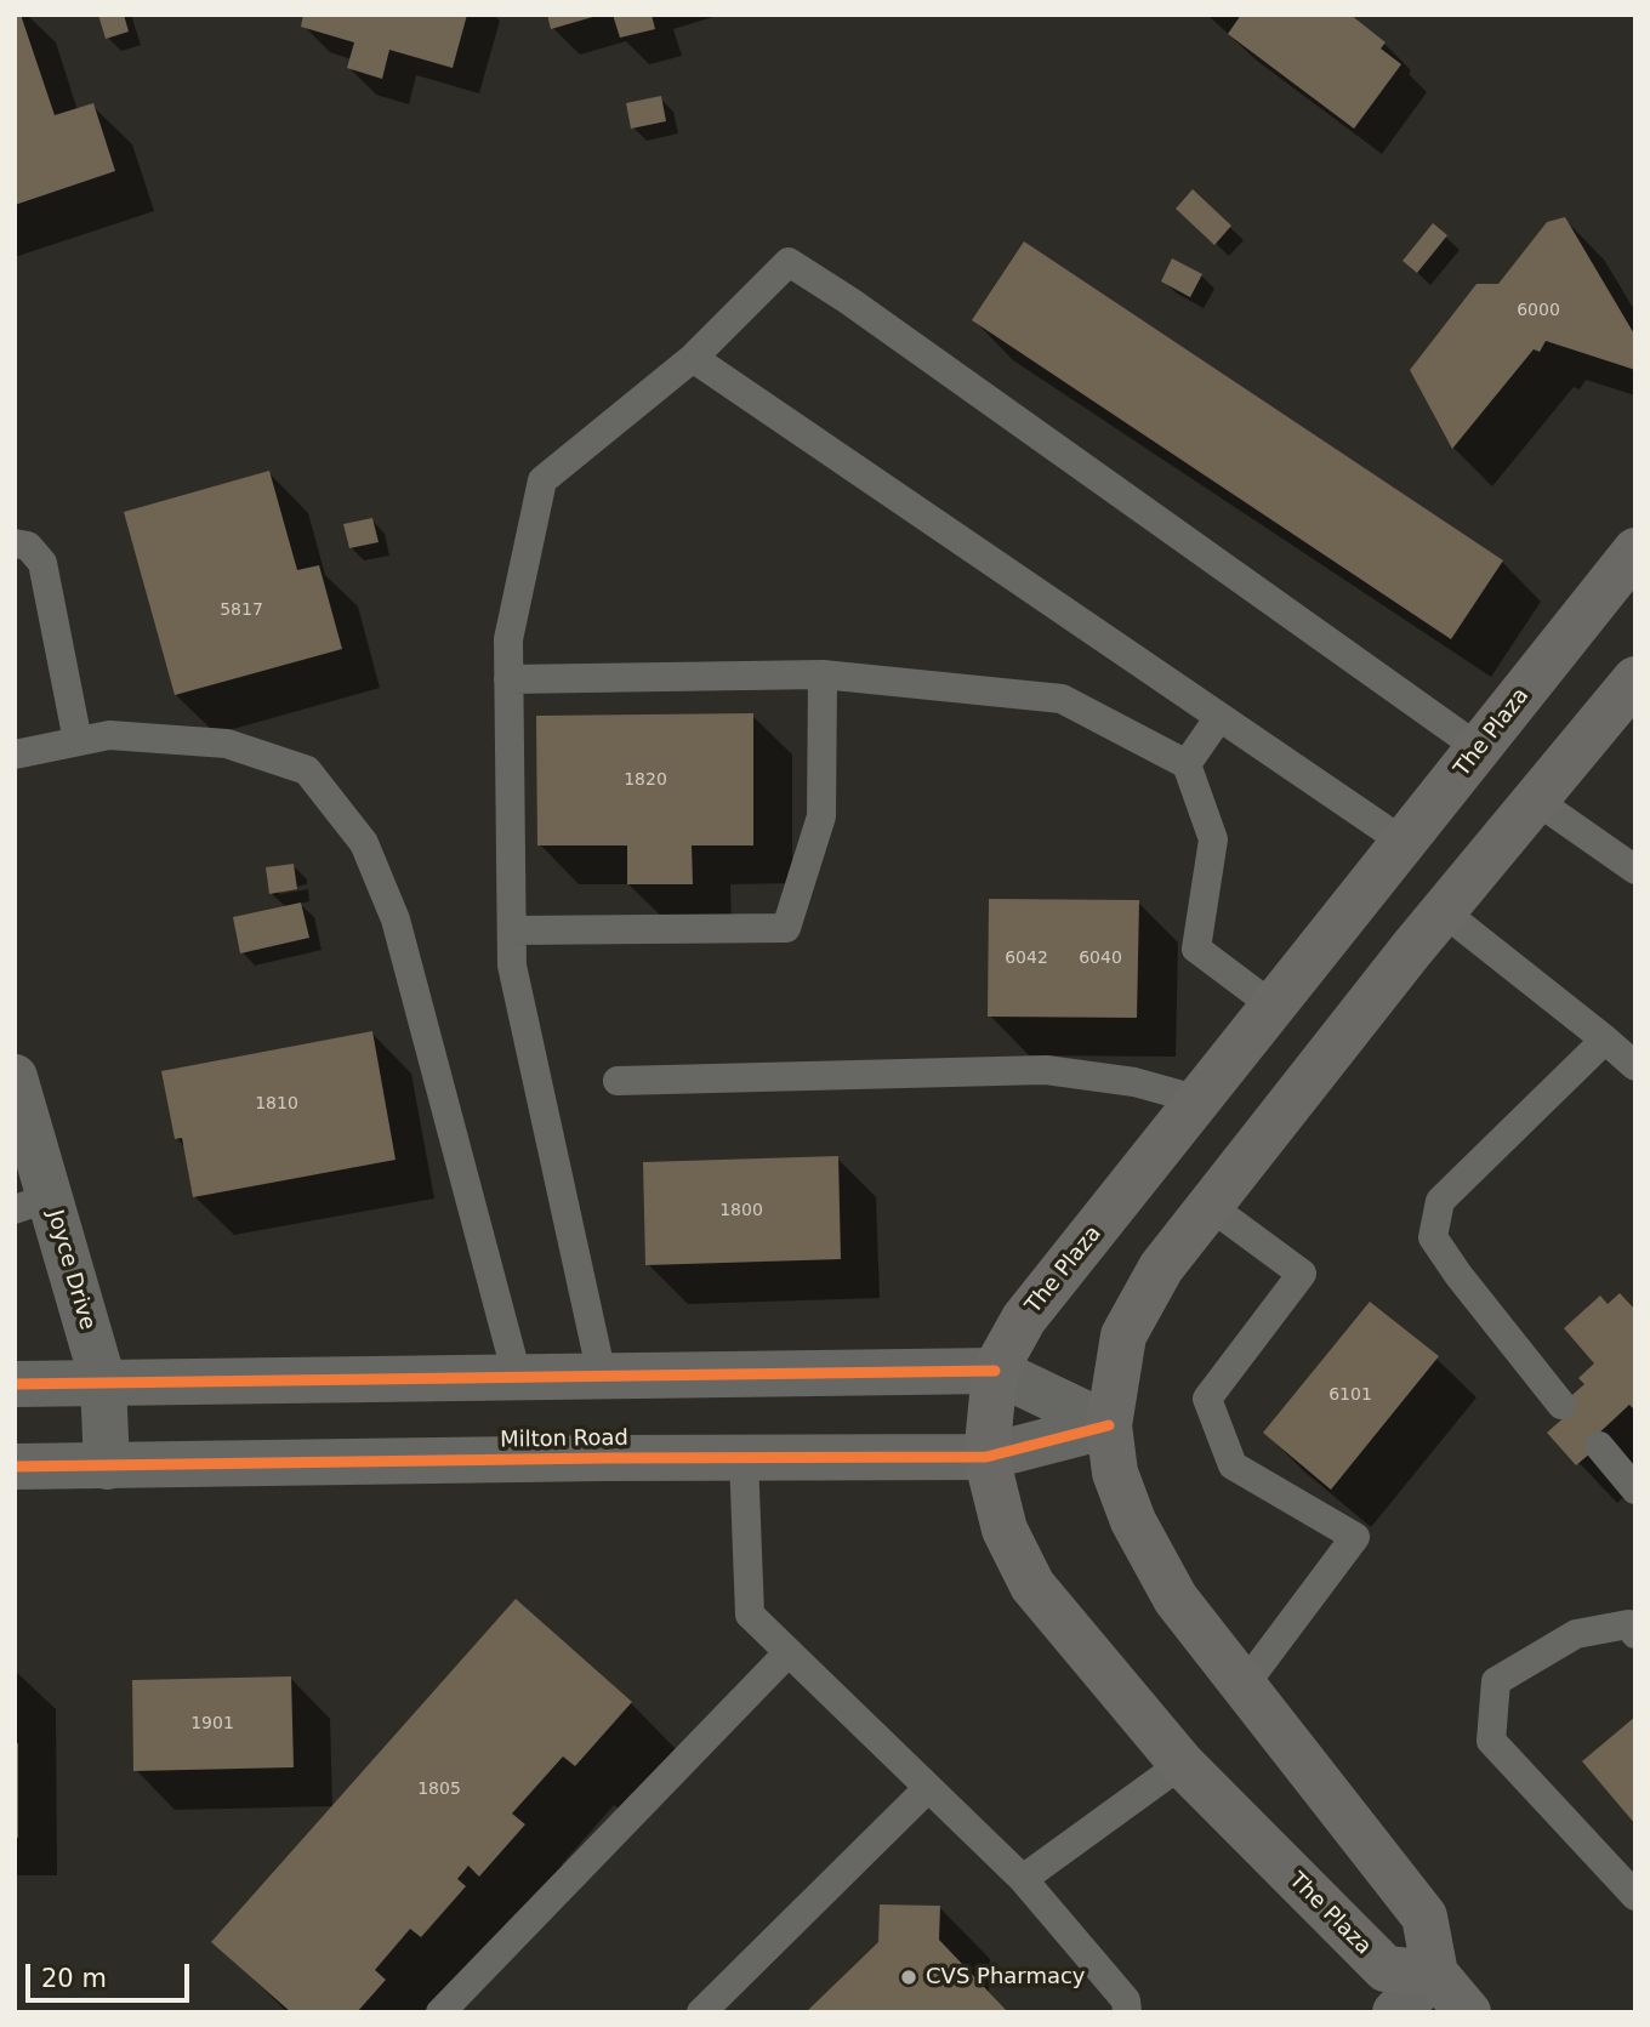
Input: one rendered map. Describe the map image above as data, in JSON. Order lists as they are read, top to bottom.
{
  "streets": {
    "main road": ["The Plaza"],
    "street": ["Joyce Drive", "Milton Road"]
  },
  "crossings": [
    ["The Plaza", "Milton Road"],
    ["Joyce Drive", "Milton Road"]
  ],
  "places": ["CVS Pharmacy"],
  "house_numbers": [
    "6000",
    "5817",
    "1820",
    "6042",
    "6040",
    "1810",
    "1800",
    "6101",
    "1901",
    "1805"
  ],
  "scale_bar": "20 m"
}
